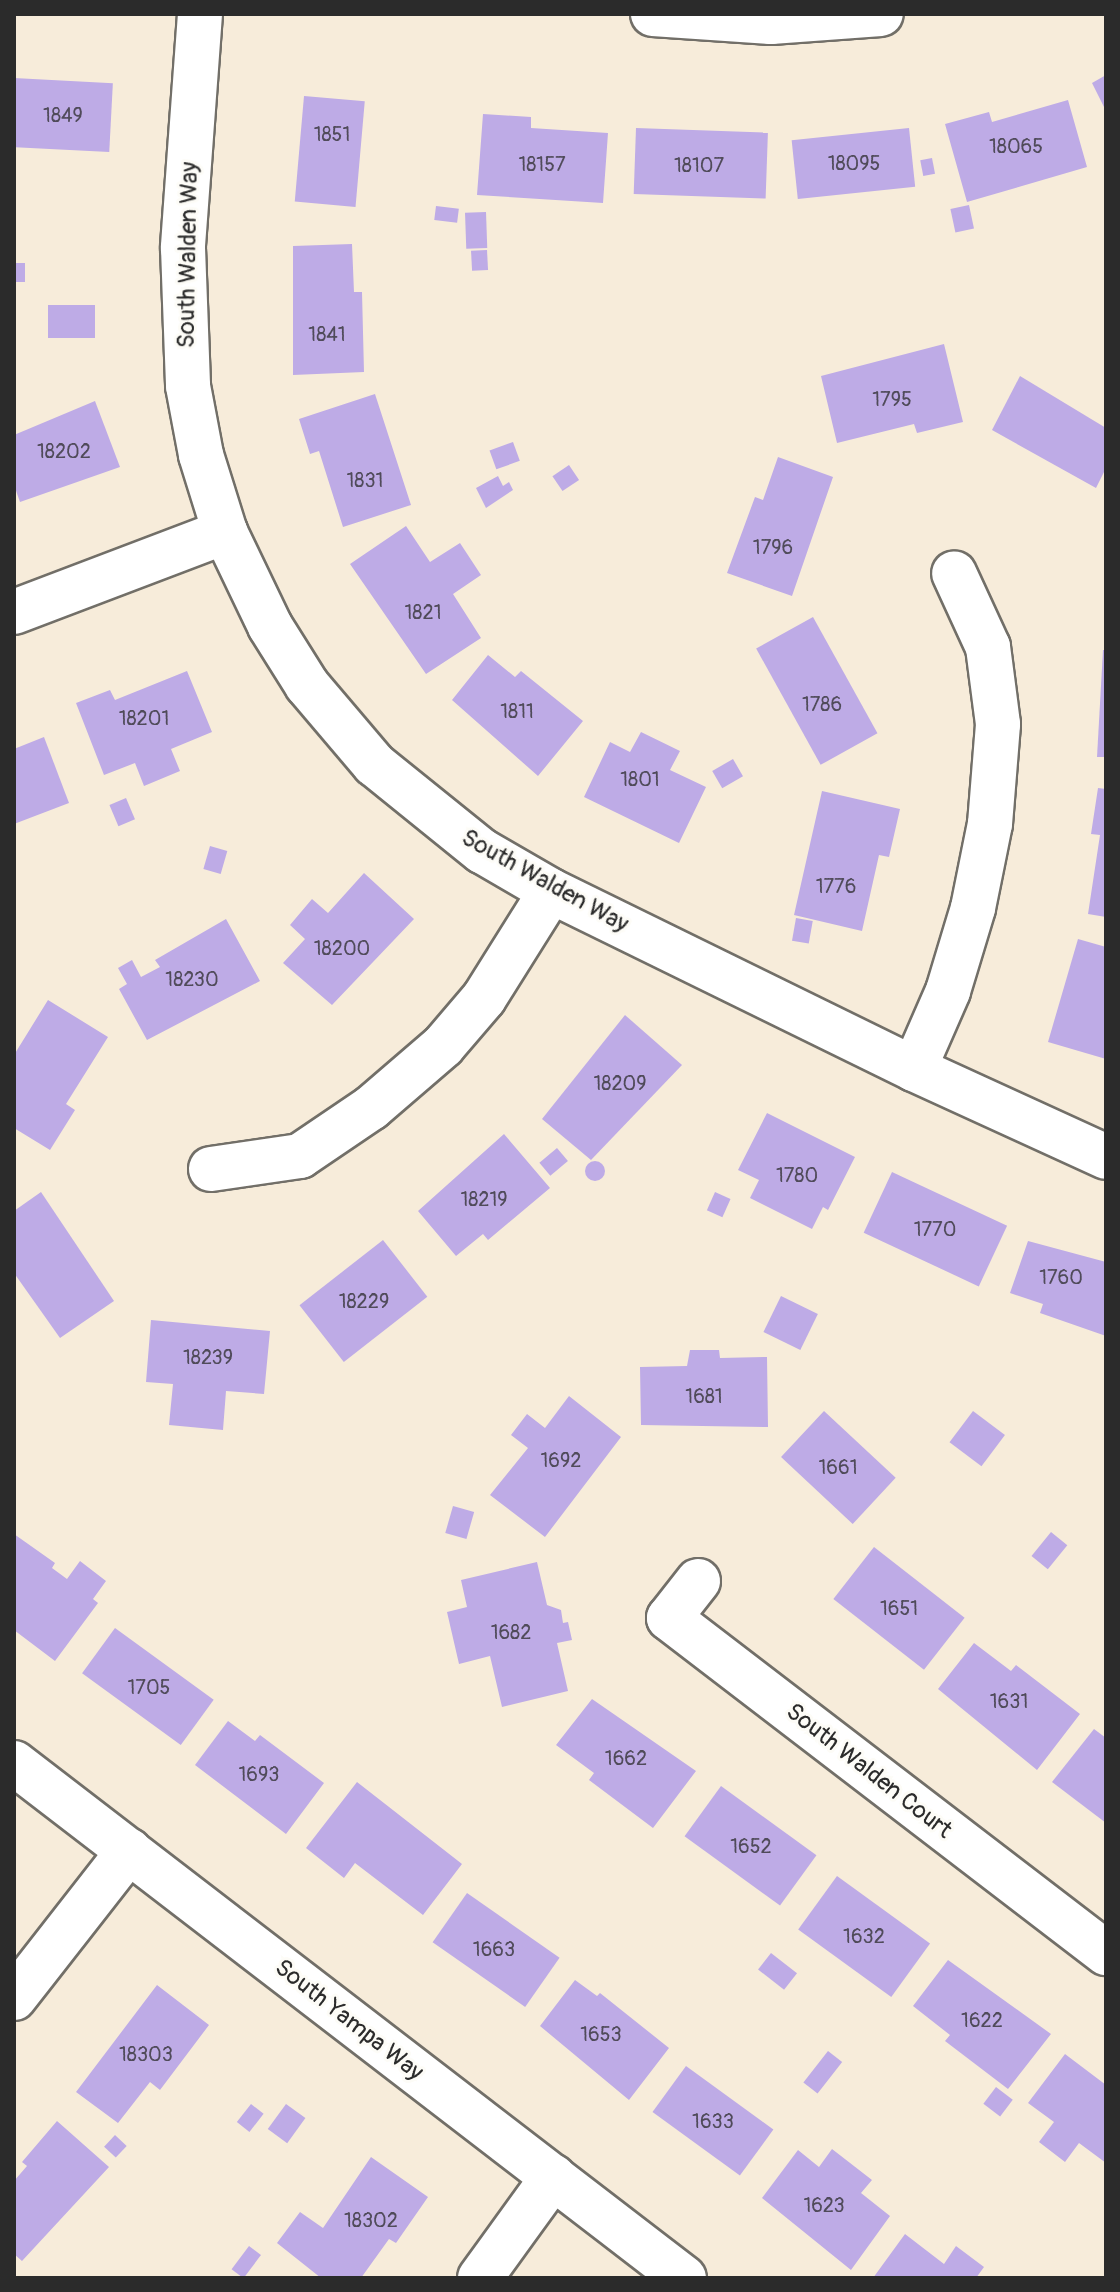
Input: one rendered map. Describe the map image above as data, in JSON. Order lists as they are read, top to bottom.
{
  "streets": {
    "street": ["South Walden Way", "South Walden Court", "South Yampa Way"]
  },
  "house_numbers": [
    "1849",
    "1851",
    "18065",
    "18095",
    "18157",
    "18107",
    "1841",
    "1795",
    "18202",
    "1831",
    "1796",
    "1821",
    "1786",
    "1811",
    "18201",
    "1801",
    "1776",
    "18200",
    "18230",
    "18209",
    "1780",
    "18219",
    "1770",
    "1760",
    "18229",
    "18239",
    "1681",
    "1692",
    "1661",
    "1651",
    "1682",
    "1705",
    "1631",
    "1662",
    "1693",
    "1652",
    "1632",
    "1663",
    "1622",
    "1653",
    "18303",
    "1633",
    "1623",
    "18302"
  ]
}
